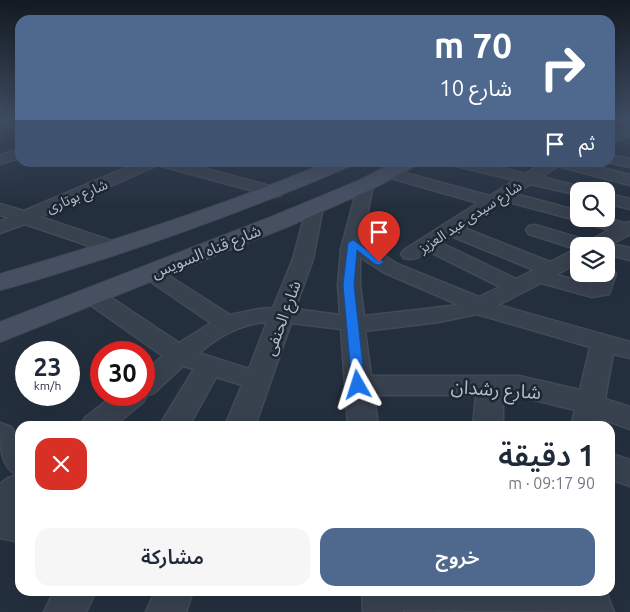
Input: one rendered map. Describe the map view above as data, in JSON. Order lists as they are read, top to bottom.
{
  "streets": {
    "main road": ["شارع قناه السويس"],
    "street": [
      "شارع بوتارى",
      "شارع سيدى عبد العزيز",
      "شارع الحنفى",
      "شارع رشدان"
    ]
  },
  "crossings": [
    ["شارع قناه السويس", "شارع الحنفى"]
  ],
  "page": {
    "turn": ["70 m", "شارع 10"],
    "then": "ثم",
    "speed": "23 km/h",
    "limit": "30",
    "heading": ["1 دقيقة", "90 m · 09:17"],
    "buttons": ["خروج", "مشاركة"]
  }
}
